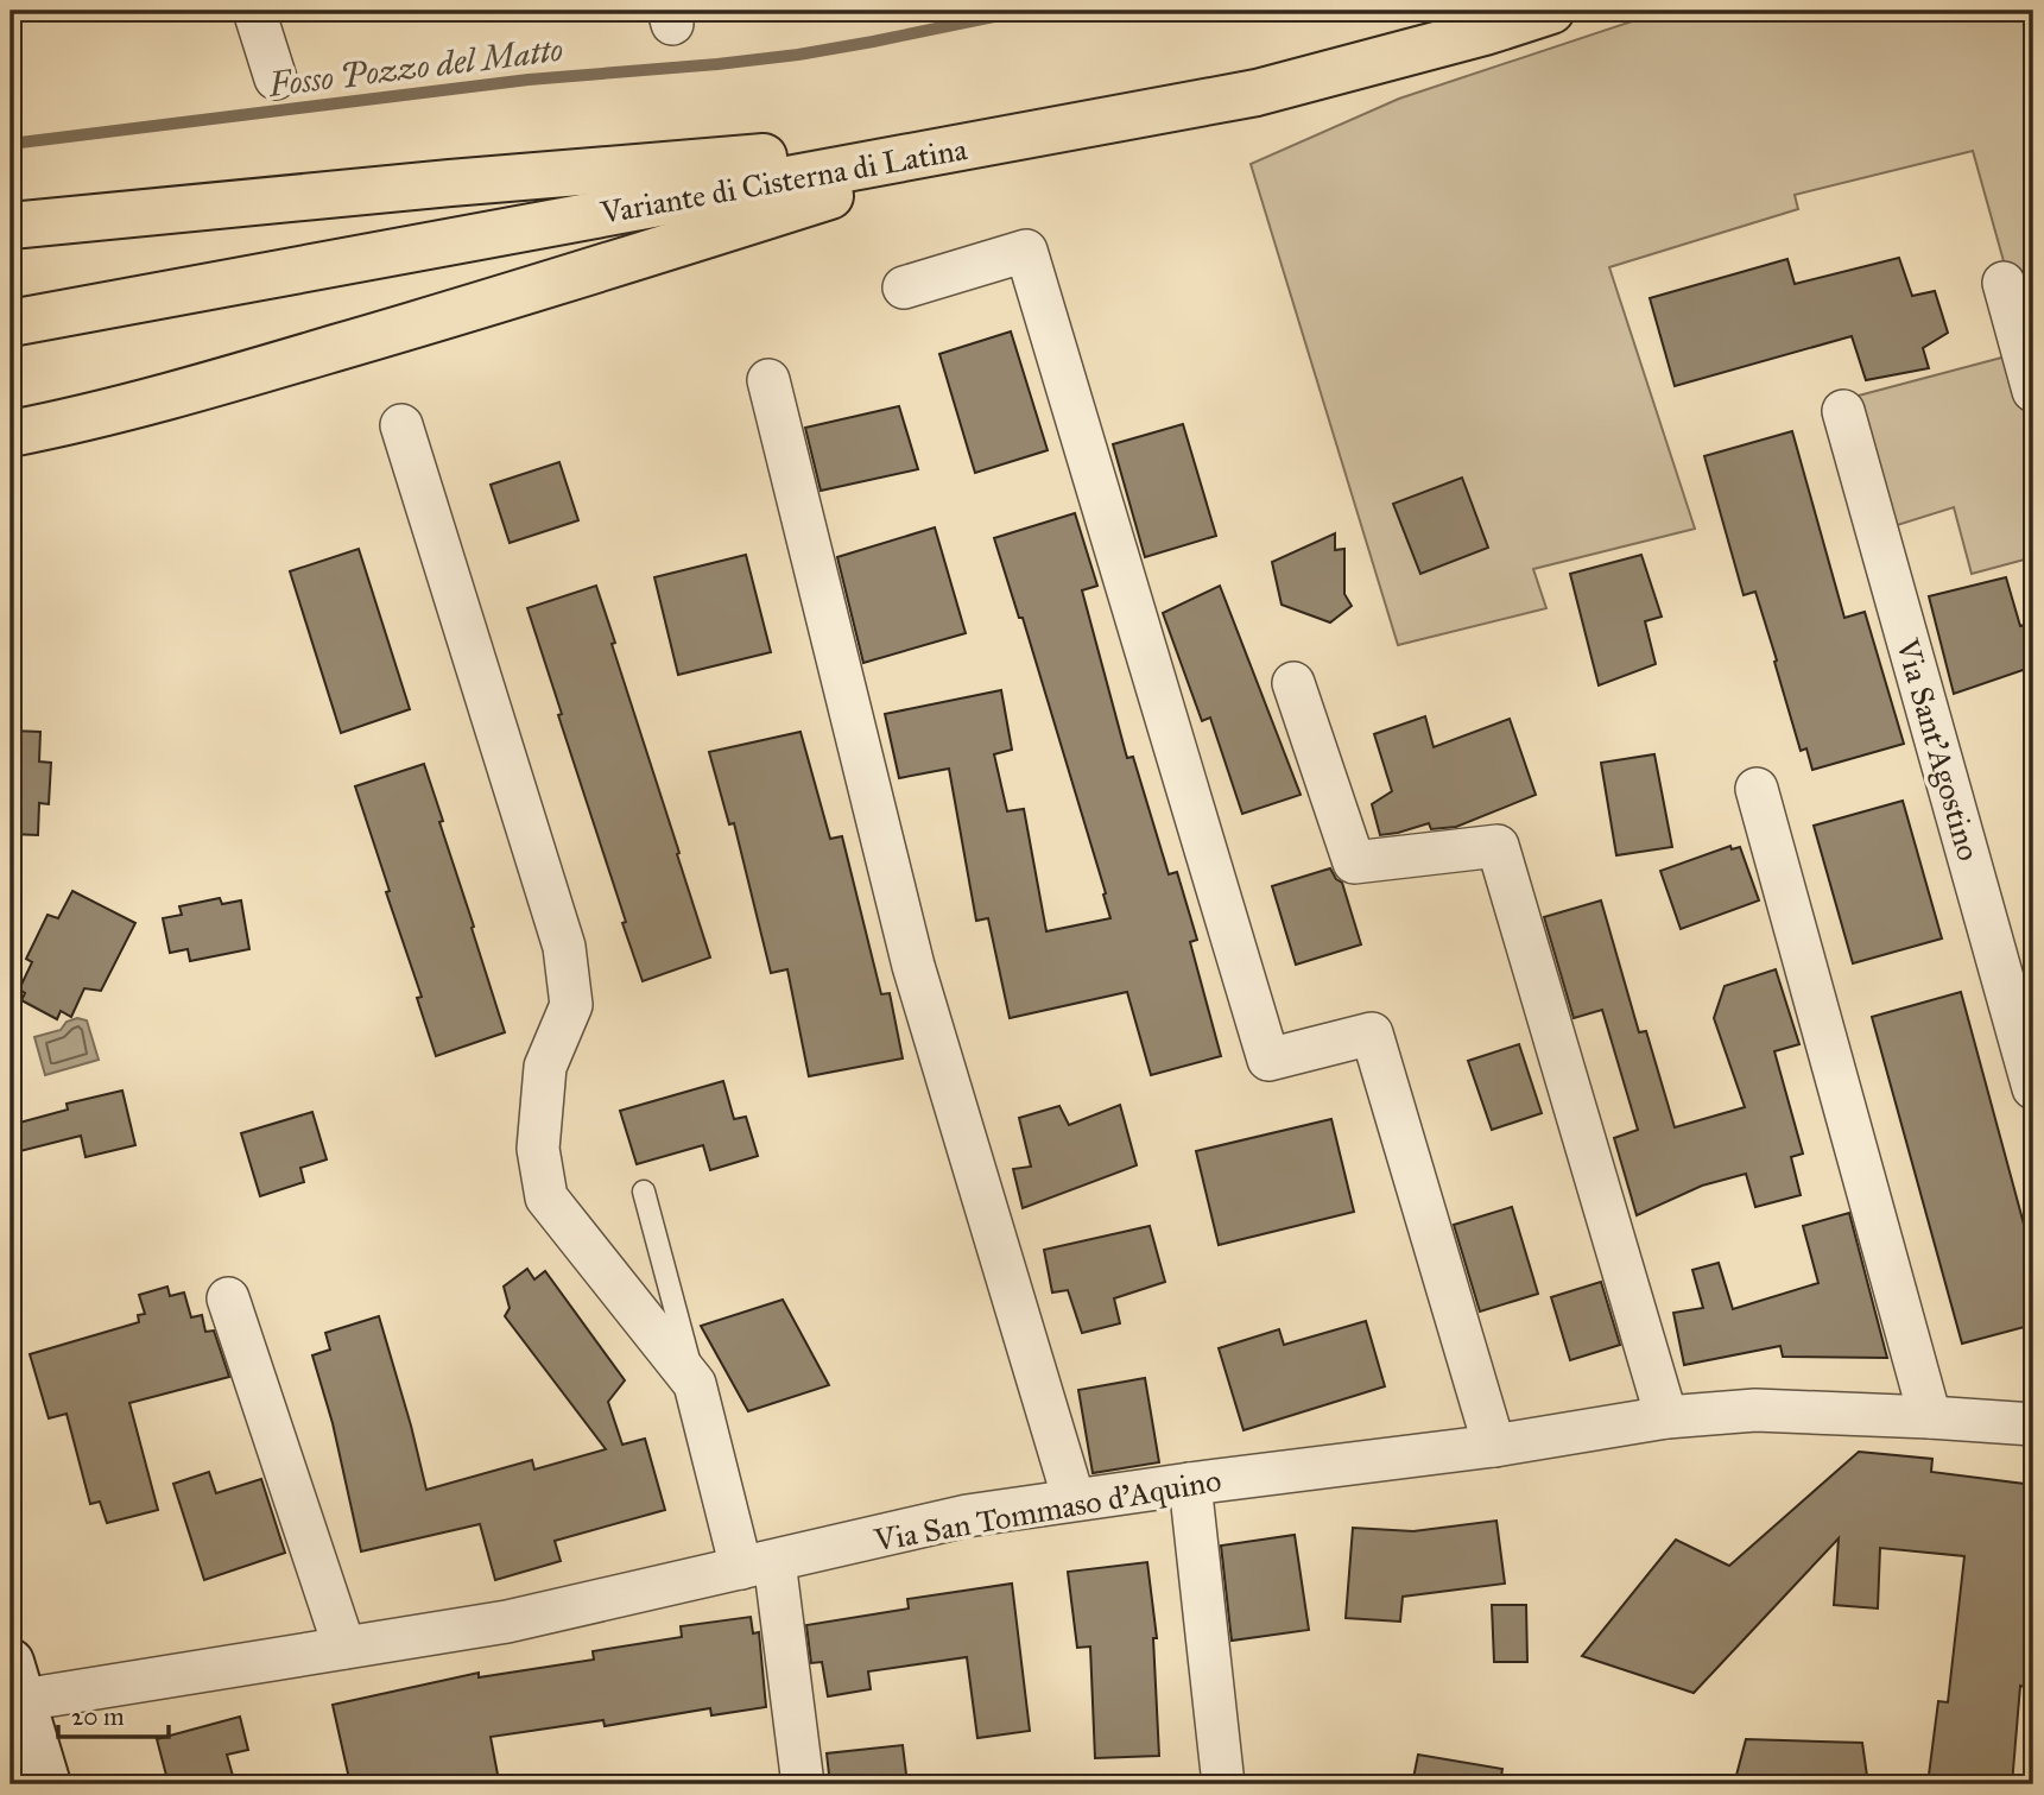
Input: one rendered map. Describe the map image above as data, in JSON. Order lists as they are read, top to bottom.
{
  "streets": {
    "main road": ["Variante di Cisterna di Latina"],
    "street": ["Via Sant'Agostino", "Via San Tommaso d'Aquino"]
  },
  "water": ["Fosso Pozzo del Matto"],
  "scale_bar": "20 m"
}
